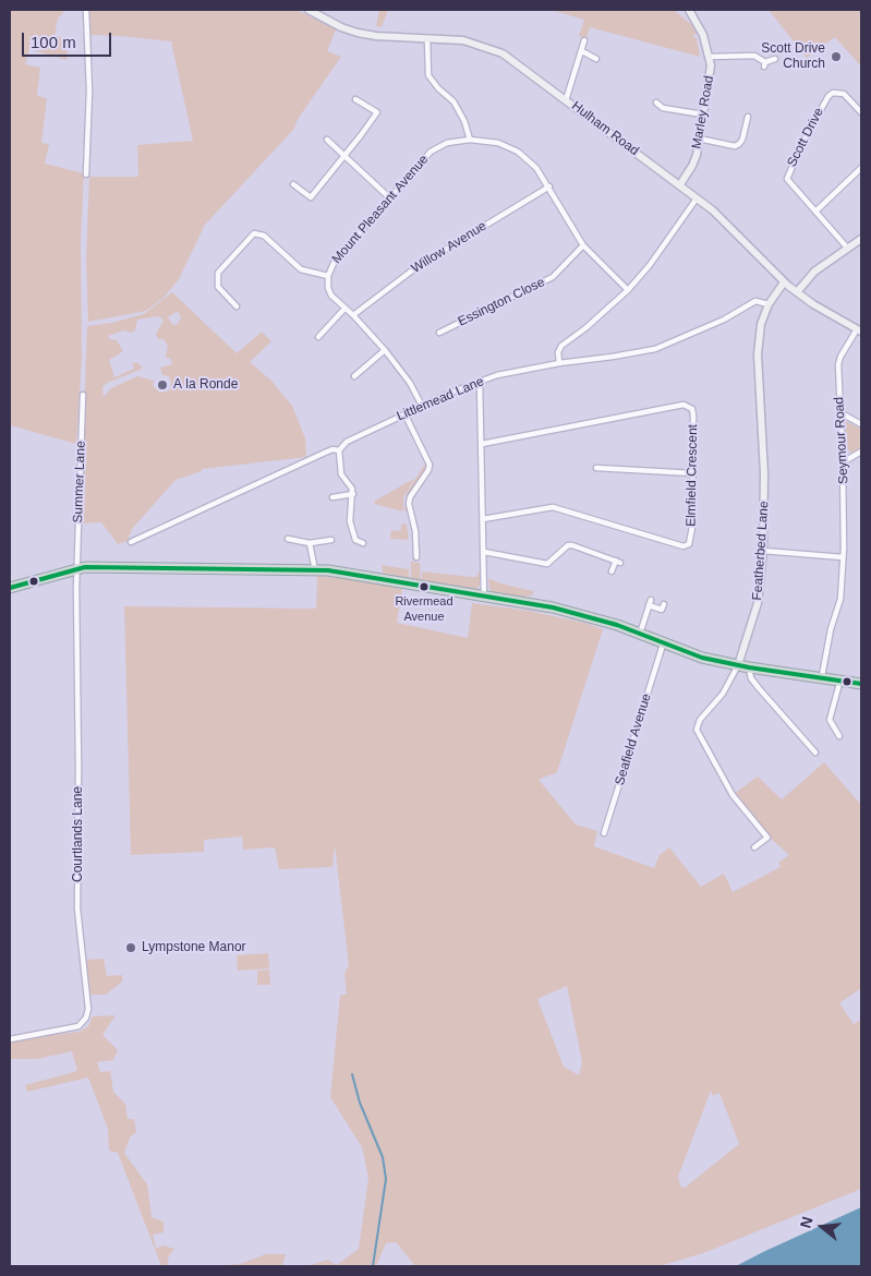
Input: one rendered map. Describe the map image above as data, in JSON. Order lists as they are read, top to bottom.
{
  "streets": {
    "street": [
      "Marley Road",
      "Hulham Road",
      "Scott Drive",
      "Mount Pleasant Avenue",
      "Willow Avenue",
      "Essington Close",
      "Littlemead Lane",
      "Seymour Road",
      "Elmfield Crescent",
      "Summer Lane",
      "Featherbed Lane",
      "Seafield Avenue",
      "Courtlands Lane"
    ]
  },
  "crossings": [
    ["Marley Road", "Hulham Road"],
    ["Hulham Road", "Seymour Road"],
    ["Hulham Road", "Featherbed Lane"],
    ["Mount Pleasant Avenue", "Willow Avenue"],
    ["Mount Pleasant Avenue", "Essington Close"],
    ["Mount Pleasant Avenue", "Littlemead Lane"],
    ["Littlemead Lane", "Featherbed Lane"],
    ["Summer Lane", "Courtlands Lane"]
  ],
  "places": [
    "Scott Drive Church",
    "A la Ronde",
    "Rivermead Avenue",
    "Lympstone Manor"
  ],
  "scale_bar": "100 m",
  "north": "left"
}
